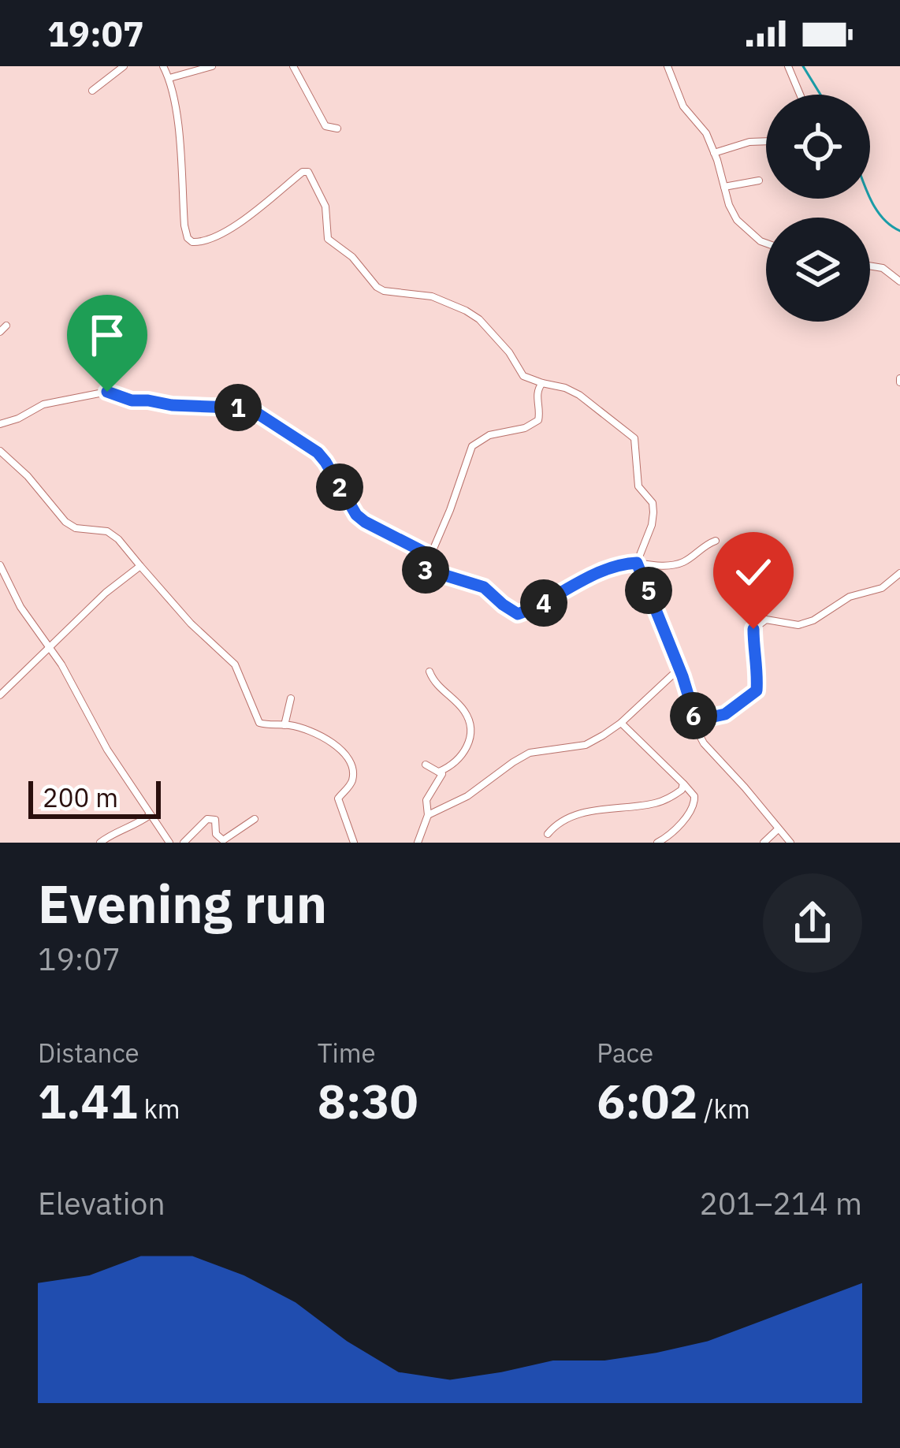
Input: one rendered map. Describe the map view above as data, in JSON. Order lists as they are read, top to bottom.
{
  "scale_bar": "200 m",
  "page": {
    "status": "19:07",
    "pins": [
      "1",
      "2",
      "3",
      "5",
      "4",
      "6"
    ],
    "scale": "200 m",
    "heading": ["Evening run", "19:07"],
    "stats": [
      ["Distance", "1.41 km"],
      ["Time", "8:30"],
      ["Pace", "6:02 /km"]
    ],
    "chart": ["Elevation", "201–214 m"]
  }
}
